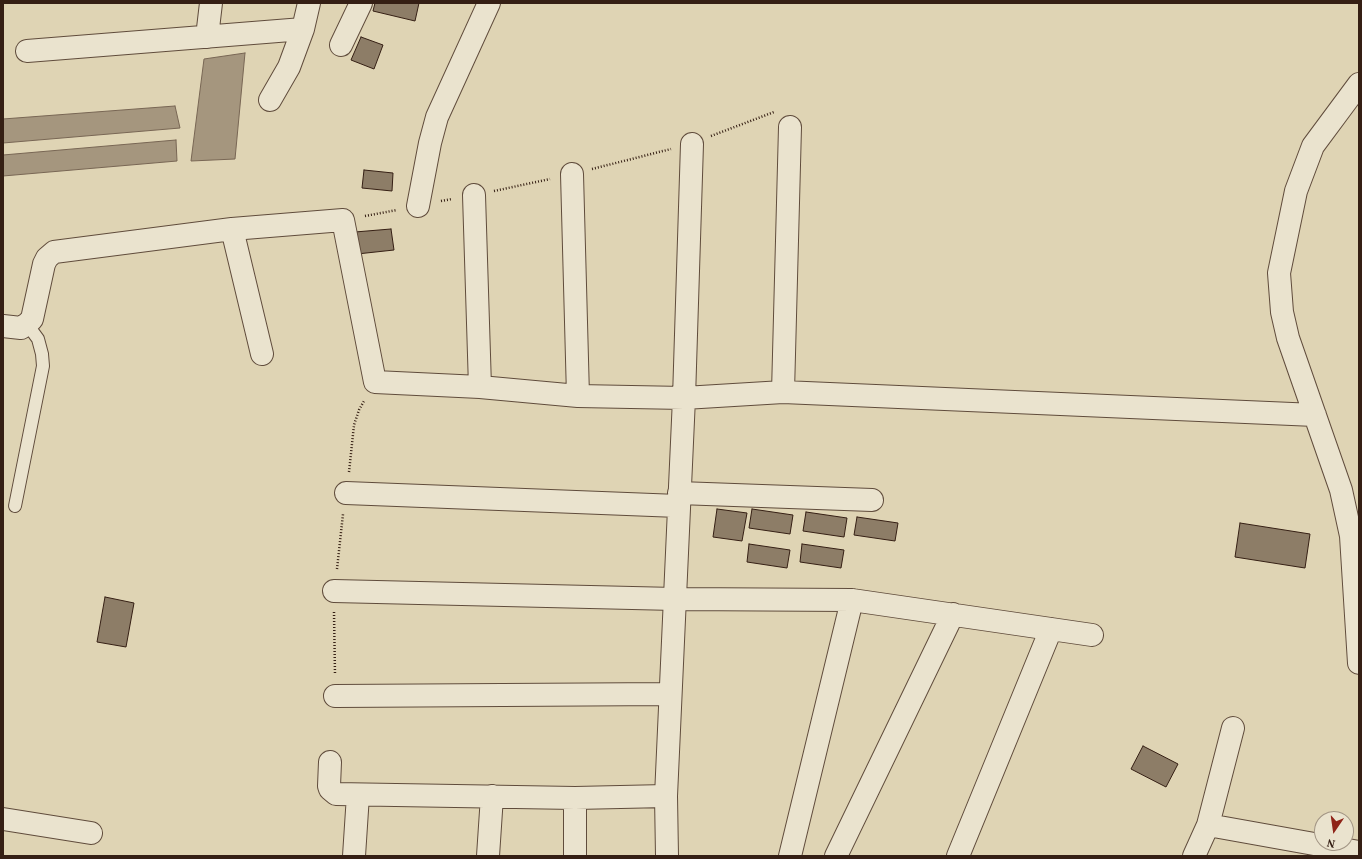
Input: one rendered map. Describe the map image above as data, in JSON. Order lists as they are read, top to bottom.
{
  "north": "bottom"
}
